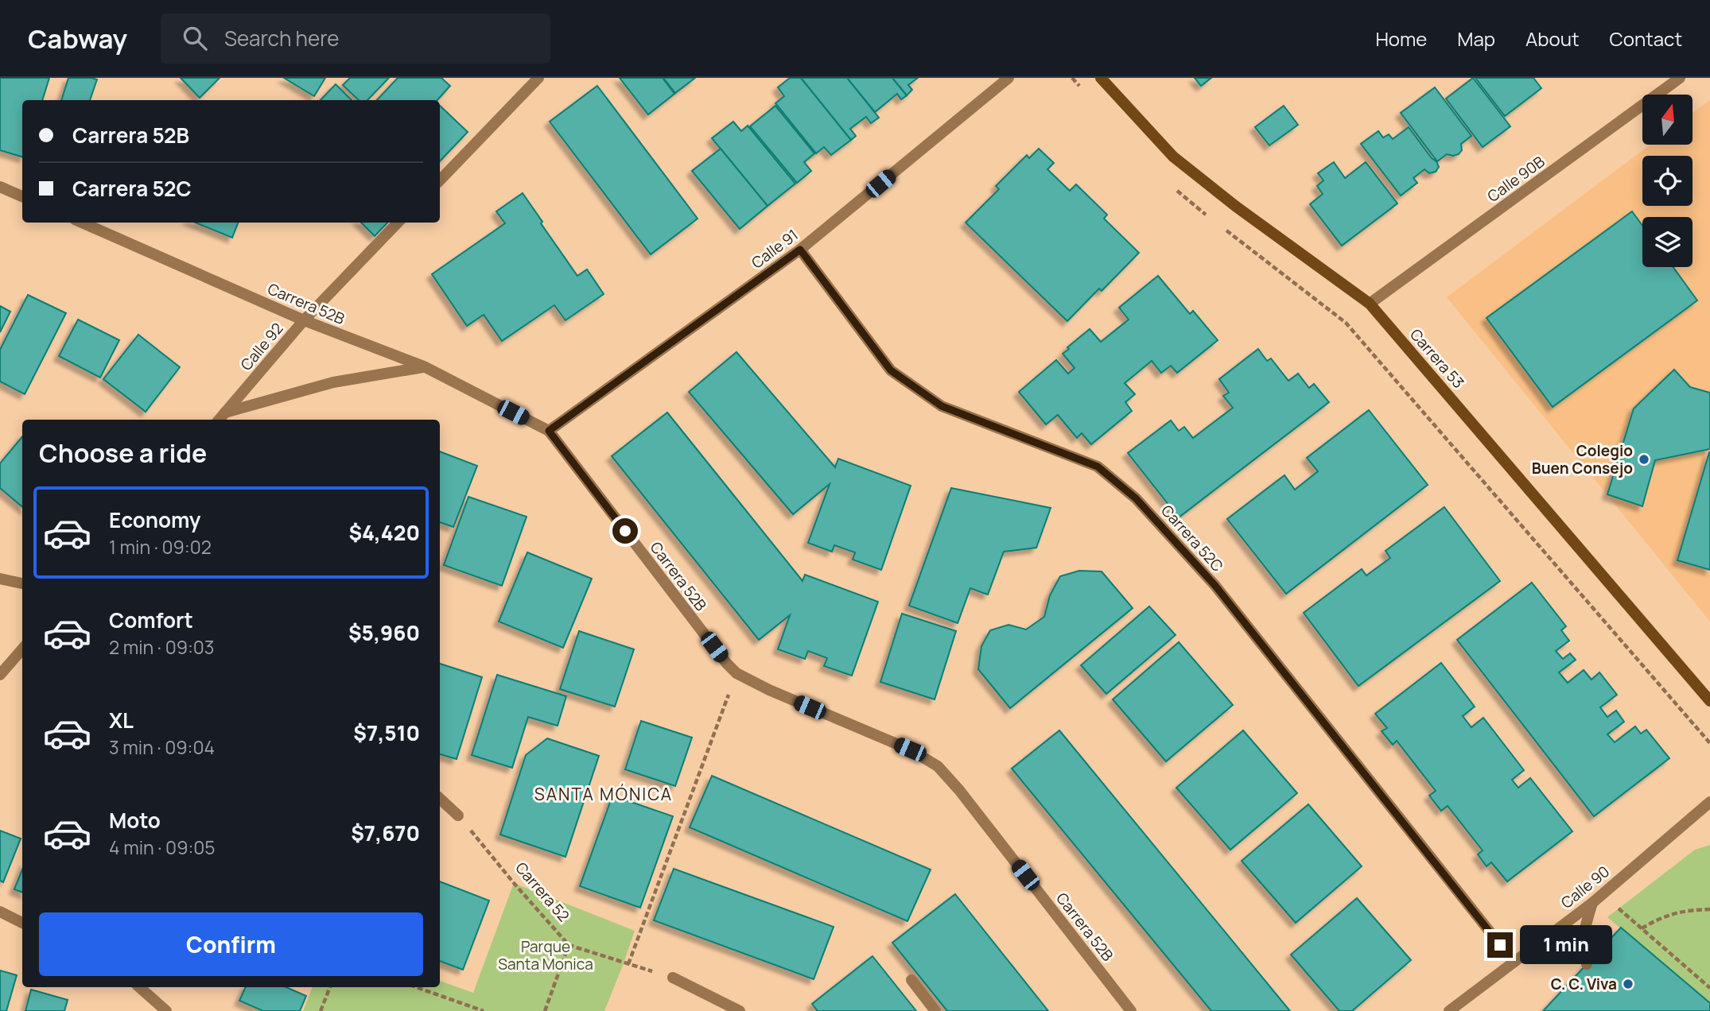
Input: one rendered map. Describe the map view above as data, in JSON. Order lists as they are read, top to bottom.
{
  "streets": {
    "main road": ["Carrera 53"],
    "street": [
      "Calle 90B",
      "Calle 91",
      "Carrera 52B",
      "Calle 92",
      "Carrera 52C",
      "Calle 90"
    ],
    "path": ["Carrera 52"]
  },
  "crossings": [
    ["Calle 90B", "Carrera 53"],
    ["Calle 91", "Carrera 52B"],
    ["Calle 91", "Carrera 52C"],
    ["Carrera 52B", "Calle 92"],
    ["Carrera 52C", "Calle 90"]
  ],
  "districts": ["SANTA MÓNICA"],
  "parks": ["Parque Santa Monica"],
  "places": ["Colegio Buen Consejo", "C. C. Viva"],
  "north": "top",
  "page": {
    "header": "Cabway",
    "search": "Search here",
    "nav": [
      "Home",
      "Map",
      "About",
      "Contact"
    ],
    "banner": ["Carrera 52B", "Carrera 52C"],
    "heading": "Choose a ride",
    "list": [
      {
        "name": "Economy",
        "note": "1 min · 09:02",
        "value": "$4,420"
      },
      {
        "name": "Comfort",
        "note": "2 min · 09:03",
        "value": "$5,960"
      },
      {
        "name": "XL",
        "note": "3 min · 09:04",
        "value": "$7,510"
      },
      {
        "name": "Moto",
        "note": "4 min · 09:05",
        "value": "$7,670"
      }
    ],
    "buttons": "Confirm",
    "bubble": "1 min"
  }
}
